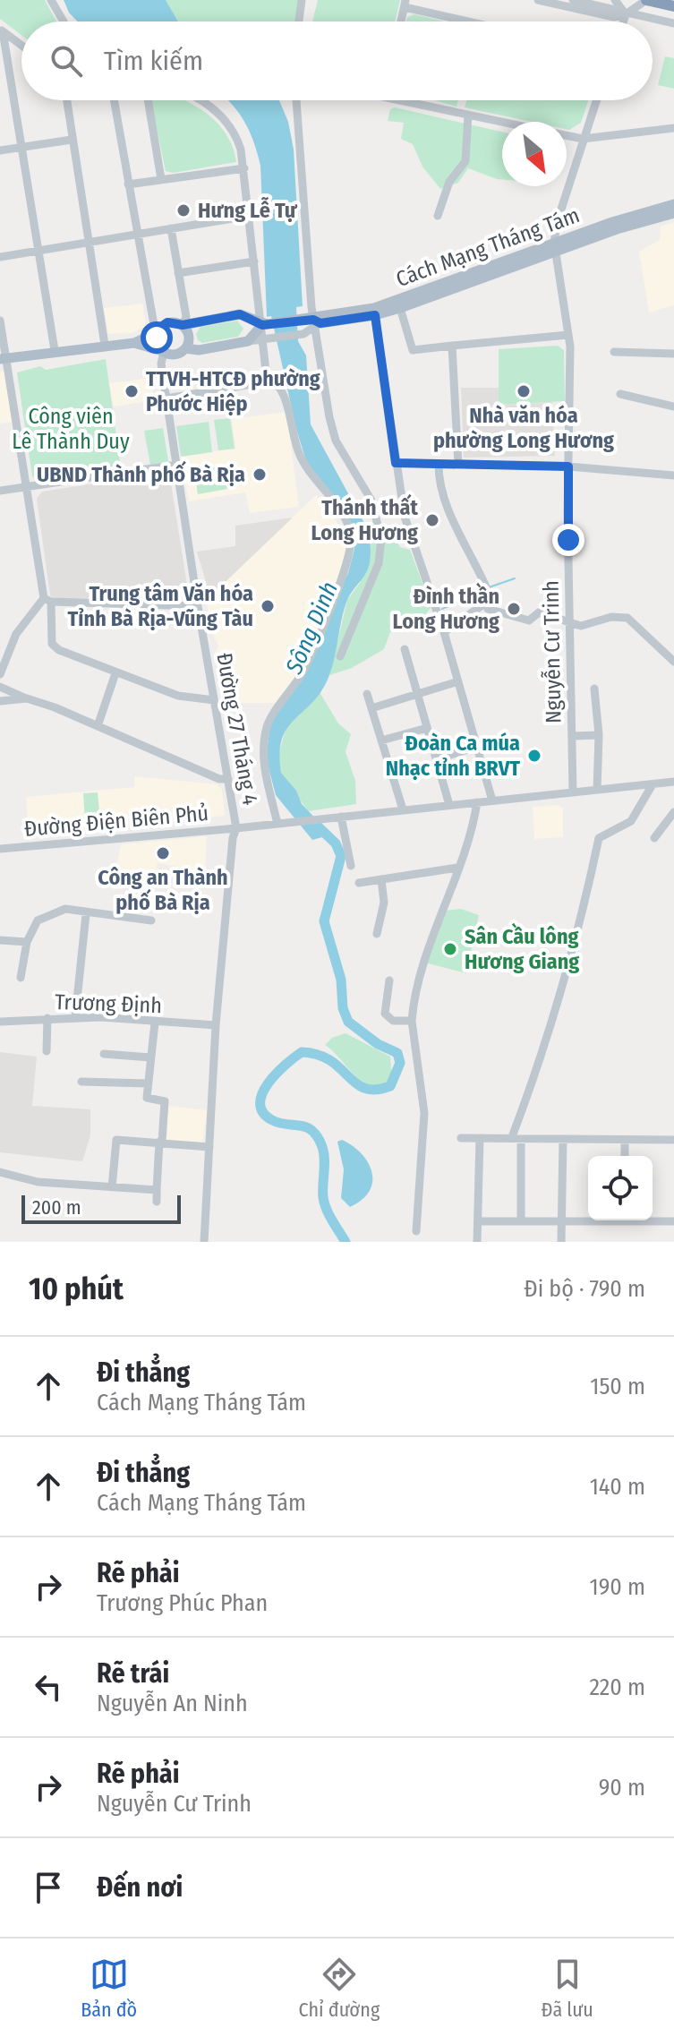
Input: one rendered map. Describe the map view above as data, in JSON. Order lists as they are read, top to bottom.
{
  "streets": {
    "main road": ["Cách Mạng Tháng Tám"],
    "street": [
      "Nguyễn Cư Trinh",
      "Đường 27 Tháng 4",
      "Đường Điện Biên Phủ",
      "Trương Định"
    ]
  },
  "crossings": [
    ["Cách Mạng Tháng Tám", "Nguyễn Cư Trinh"],
    ["Nguyễn Cư Trinh", "Đường Điện Biên Phủ"],
    ["Đường 27 Tháng 4", "Đường Điện Biên Phủ"],
    ["Đường 27 Tháng 4", "Trương Định"]
  ],
  "water": ["Sông Dinh"],
  "parks": ["Công viên Lê Thành Duy"],
  "places": [
    "Hưng Lễ Tự",
    "TTVH-HTCĐ phường Phước Hiệp",
    "Nhà văn hóa phường Long Hương",
    "UBND Thành phố Bà Rịa",
    "Thánh thất Long Hương",
    "Trung tâm Văn hóa Tỉnh Bà Rịa-Vũng Tàu",
    "Đình thần Long Hương",
    "Đoàn Ca múa Nhạc tỉnh BRVT",
    "Công an Thành phố Bà Rịa",
    "Sân Cầu lông Hương Giang"
  ],
  "scale_bar": "200 m",
  "north": "bottom right",
  "page": {
    "search": "Tìm kiếm",
    "scale": "200 m",
    "heading": ["10 phút", "Đi bộ · 790 m"],
    "list": [
      ["Đi thẳng", "Cách Mạng Tháng Tám", "150 m"],
      ["Đi thẳng", "Cách Mạng Tháng Tám", "140 m"],
      ["Rẽ phải", "Trương Phúc Phan", "190 m"],
      ["Rẽ trái", "Nguyễn An Ninh", "220 m"],
      ["Rẽ phải", "Nguyễn Cư Trinh", "90 m"],
      "Đến nơi"
    ],
    "nav": ["Bản đồ", "Chỉ đường", "Đã lưu"]
  }
}
